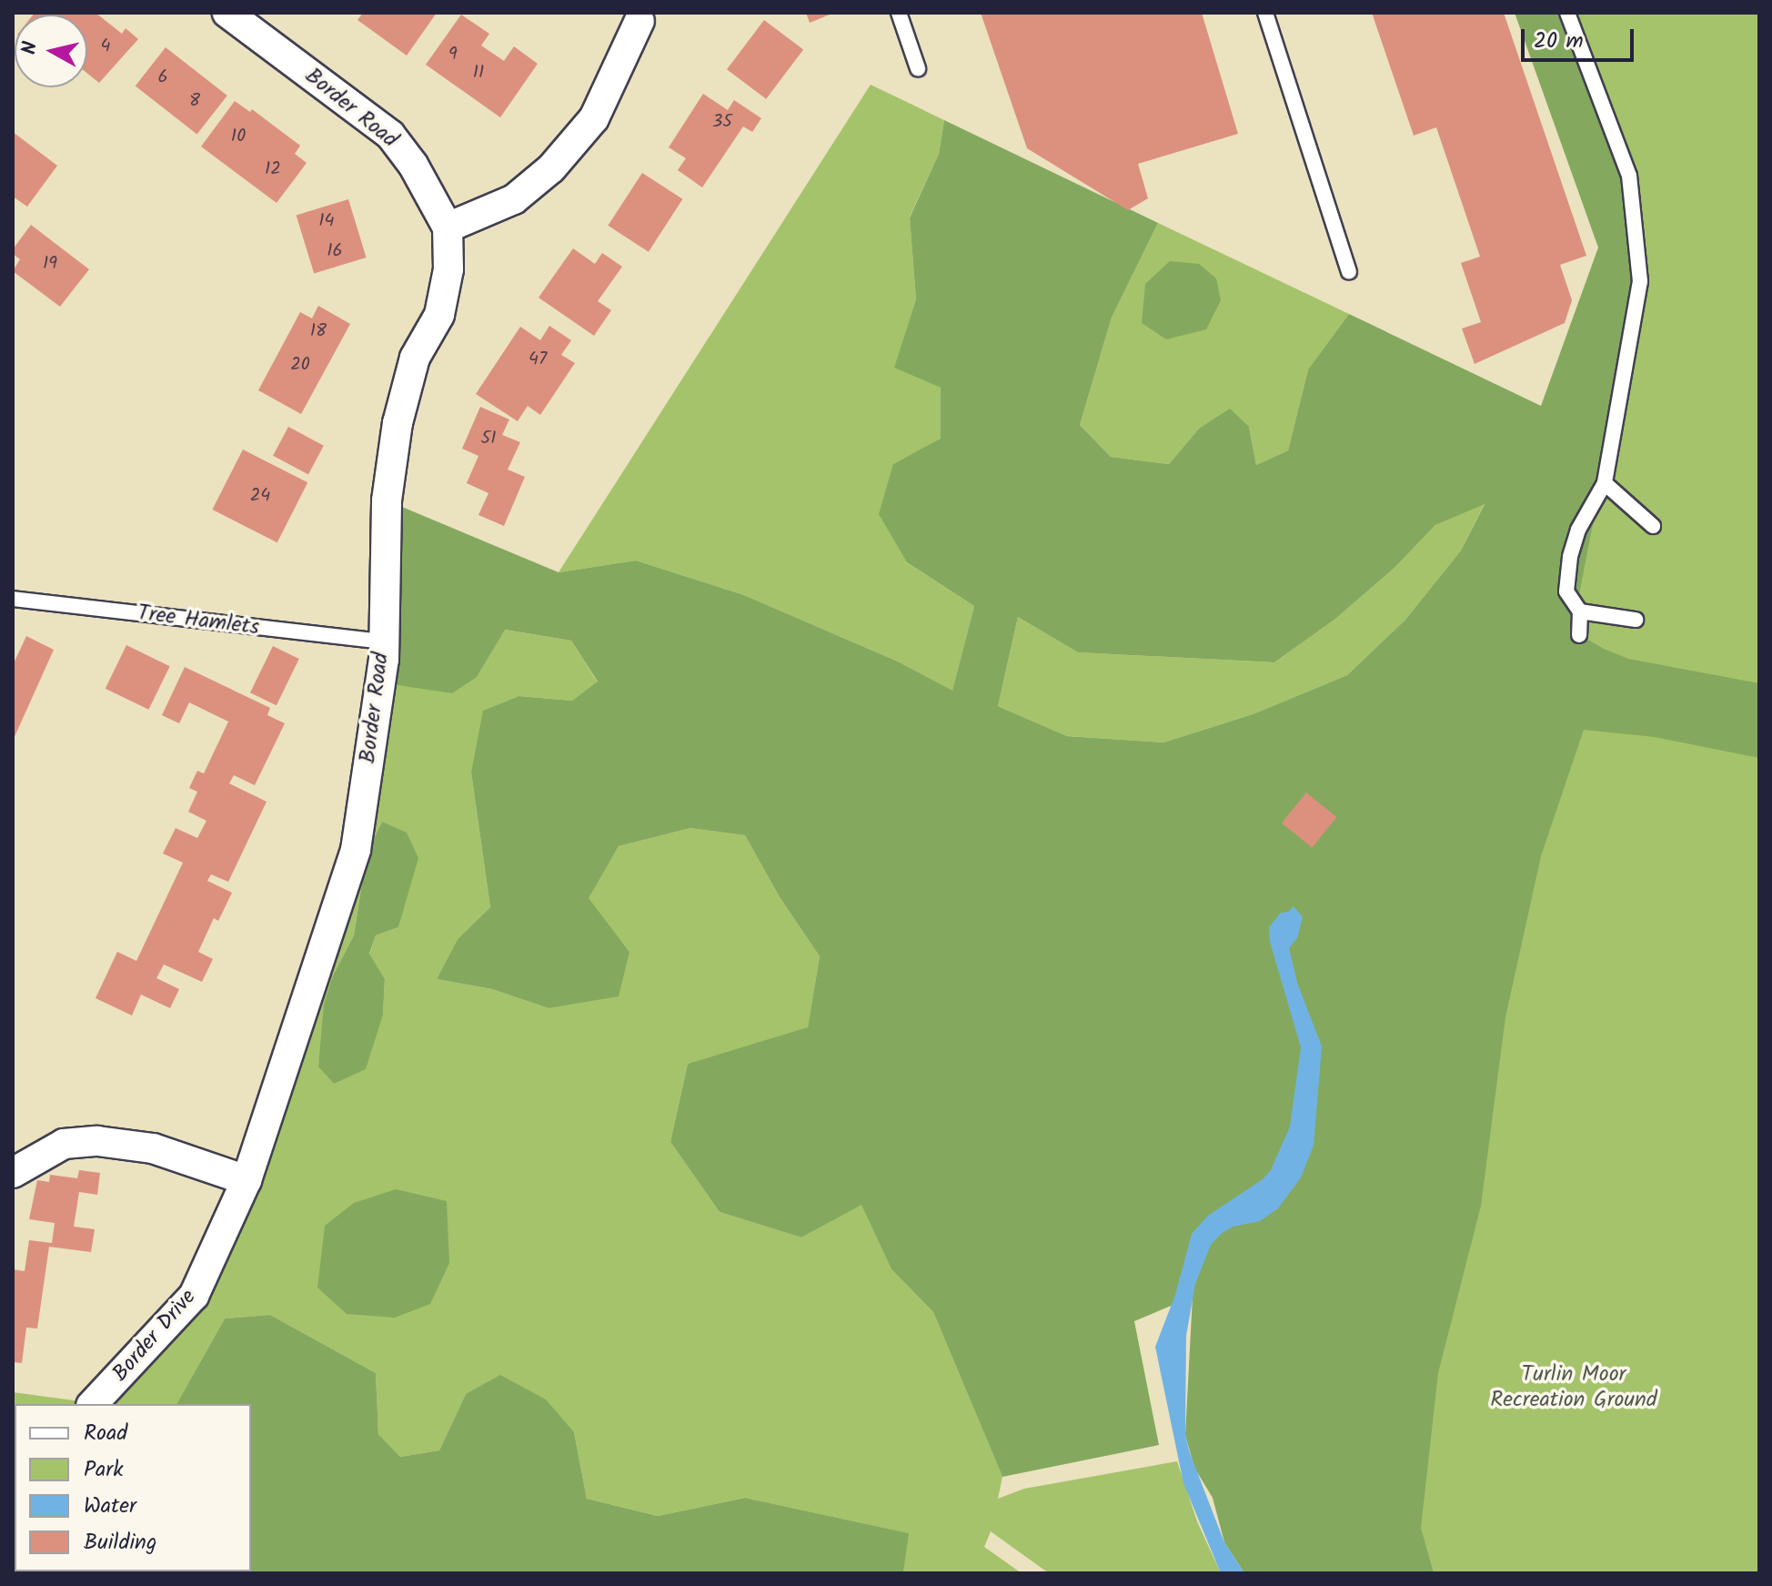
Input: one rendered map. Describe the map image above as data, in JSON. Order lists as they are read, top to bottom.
{
  "streets": {
    "street": ["Border Road", "Border Drive"],
    "lane": ["Tree Hamlets"]
  },
  "crossings": [
    ["Border Road", "Tree Hamlets"],
    ["Border Road", "Border Drive"]
  ],
  "parks": ["Turlin Moor Recreation Ground"],
  "house_numbers": [
    "4",
    "9",
    "11",
    "6",
    "8",
    "35",
    "10",
    "12",
    "14",
    "16",
    "19",
    "18",
    "47",
    "20",
    "51",
    "24"
  ],
  "legend": [
    "Road",
    "Park",
    "Water",
    "Building"
  ],
  "scale_bar": "20 m",
  "north": "left"
}
